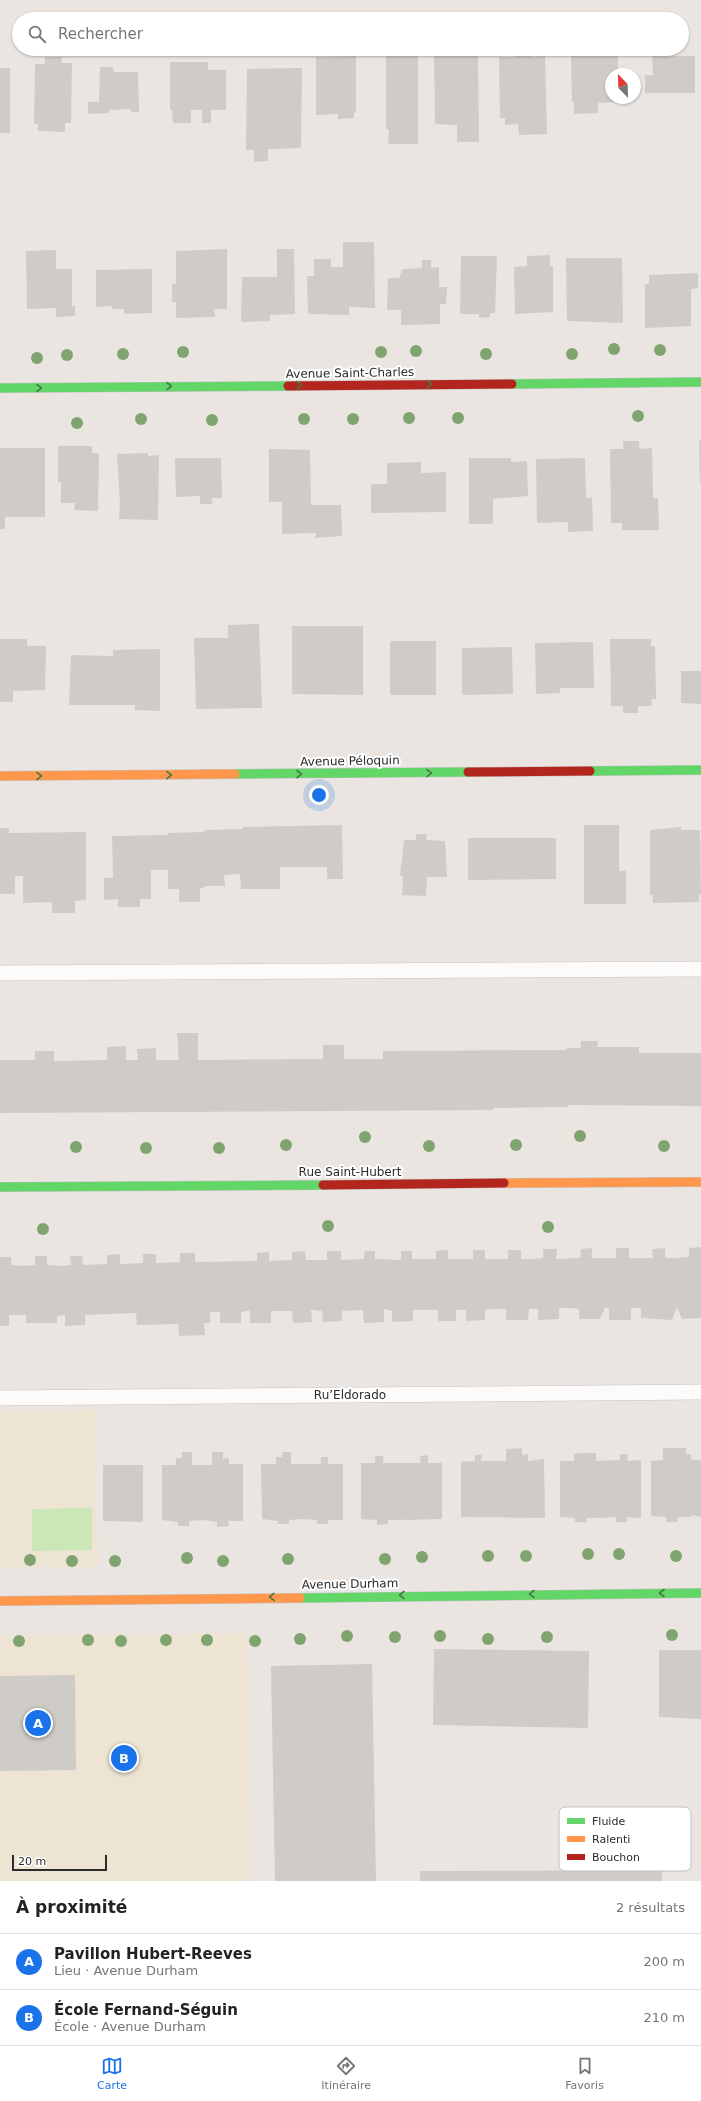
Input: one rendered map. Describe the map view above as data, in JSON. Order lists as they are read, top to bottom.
{
  "streets": {
    "street": [
      "Avenue Saint-Charles",
      "Avenue Péloquin",
      "Rue Saint-Hubert",
      "Avenue Durham"
    ],
    "lane": ["Ru’Eldorado"]
  },
  "one_way": ["Avenue Saint-Charles", "Avenue Péloquin", "Avenue Durham"],
  "legend": ["Fluide", "Ralenti", "Bouchon"],
  "scale_bar": "20 m",
  "north": "top left",
  "page": {
    "search": "Rechercher",
    "pins": ["A", "B"],
    "scale": "20 m",
    "heading": ["À proximité", "2 résultats"],
    "list": [
      {
        "mark": "A",
        "name": "Pavillon Hubert-Reeves",
        "note": "Lieu · Avenue Durham",
        "value": "200 m"
      },
      {
        "mark": "B",
        "name": "École Fernand-Séguin",
        "note": "École · Avenue Durham",
        "value": "210 m"
      }
    ],
    "nav": ["Carte", "Itinéraire", "Favoris"]
  }
}
